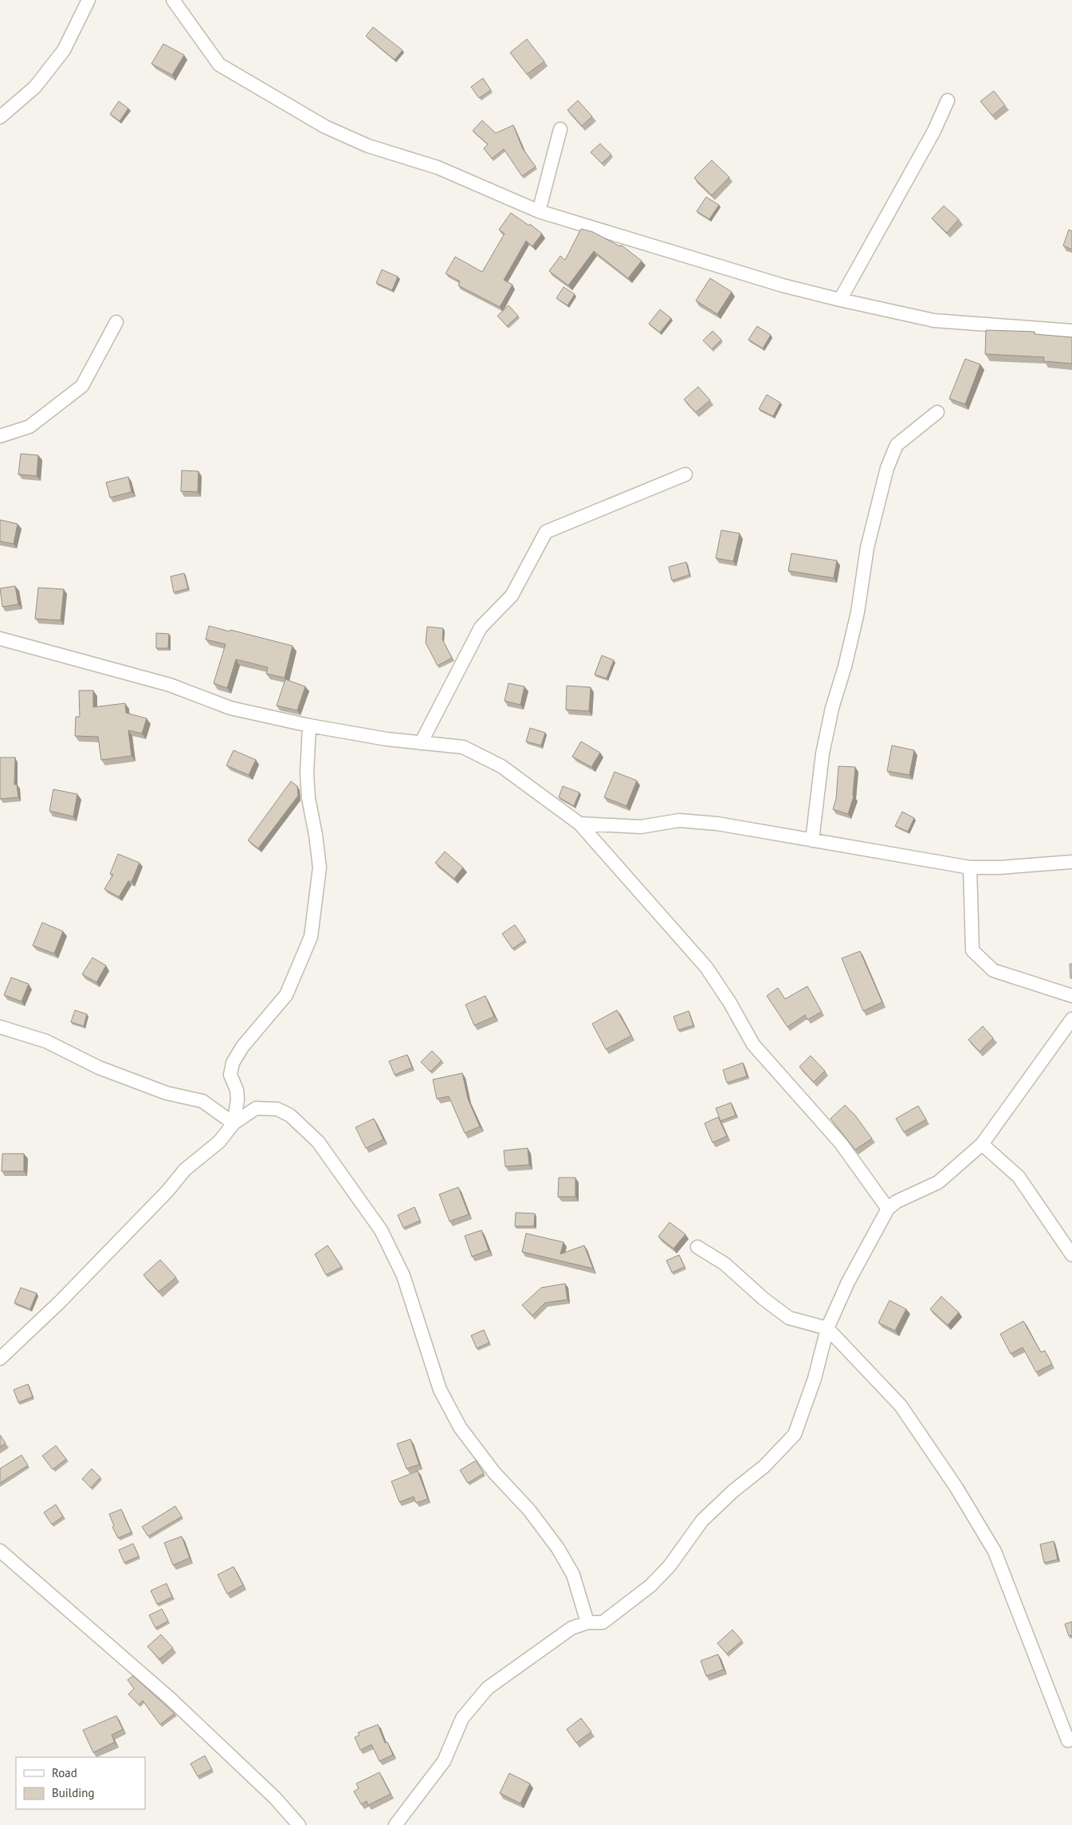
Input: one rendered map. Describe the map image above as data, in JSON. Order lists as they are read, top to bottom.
{
  "legend": ["Road", "Building"]
}
